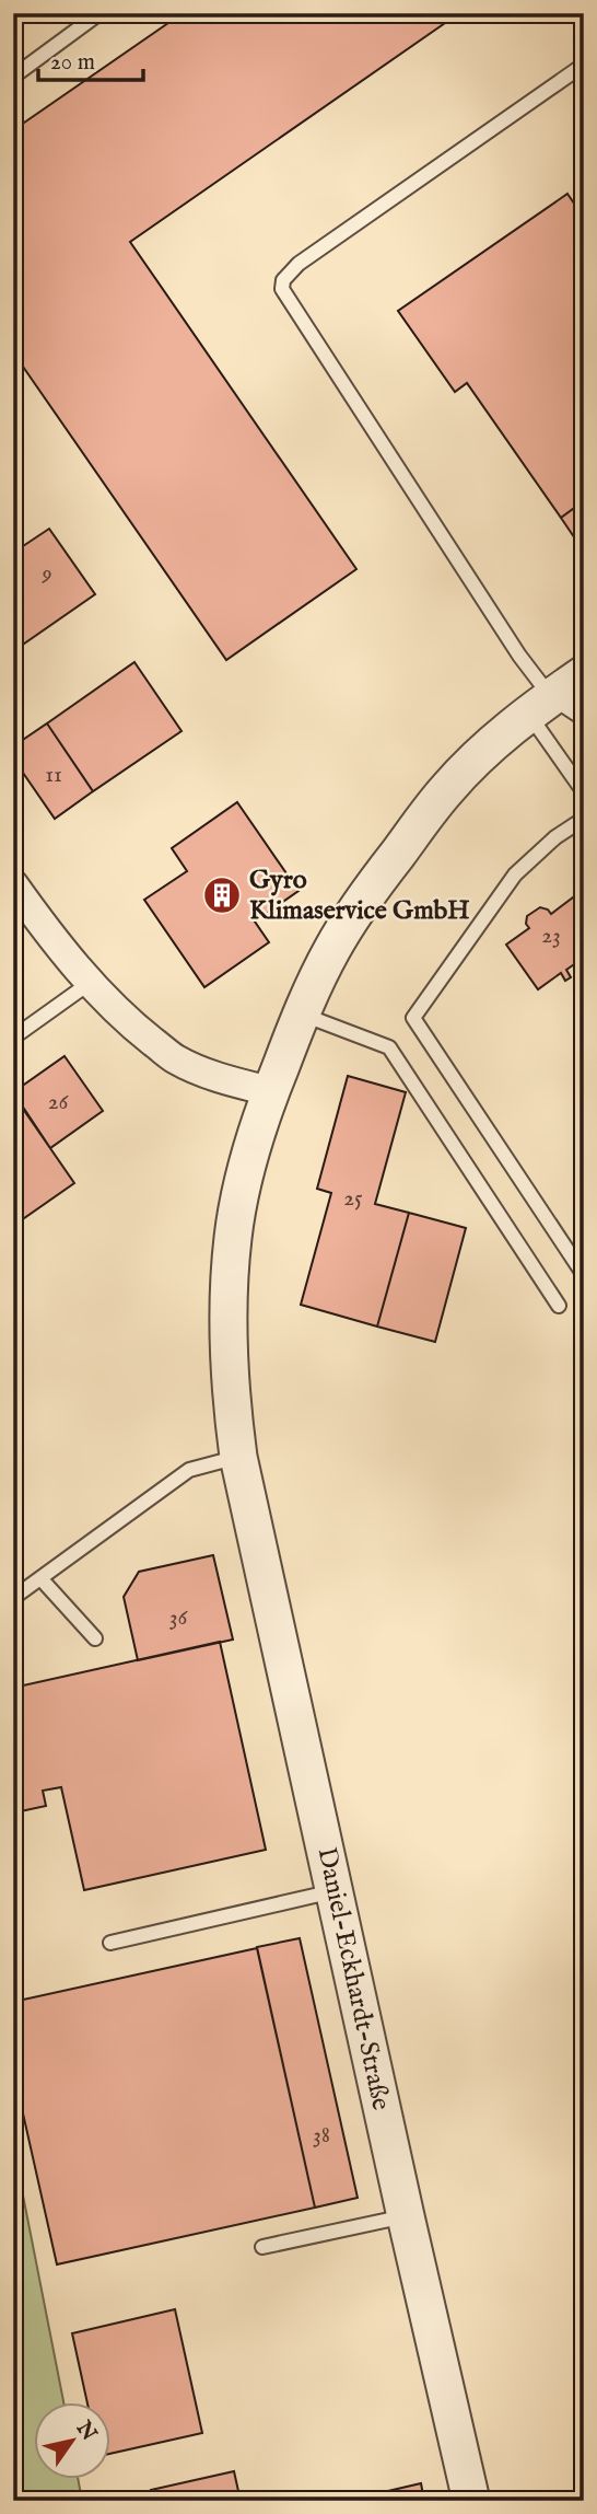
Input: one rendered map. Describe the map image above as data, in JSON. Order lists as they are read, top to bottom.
{
  "streets": {
    "street": ["Daniel-Eckhardt-Straße"]
  },
  "places": {
    "building": ["Gyro Klimaservice GmbH"]
  },
  "house_numbers": [
    "9",
    "11",
    "23",
    "26",
    "25",
    "36",
    "38"
  ],
  "scale_bar": "20 m",
  "north": "top right"
}
